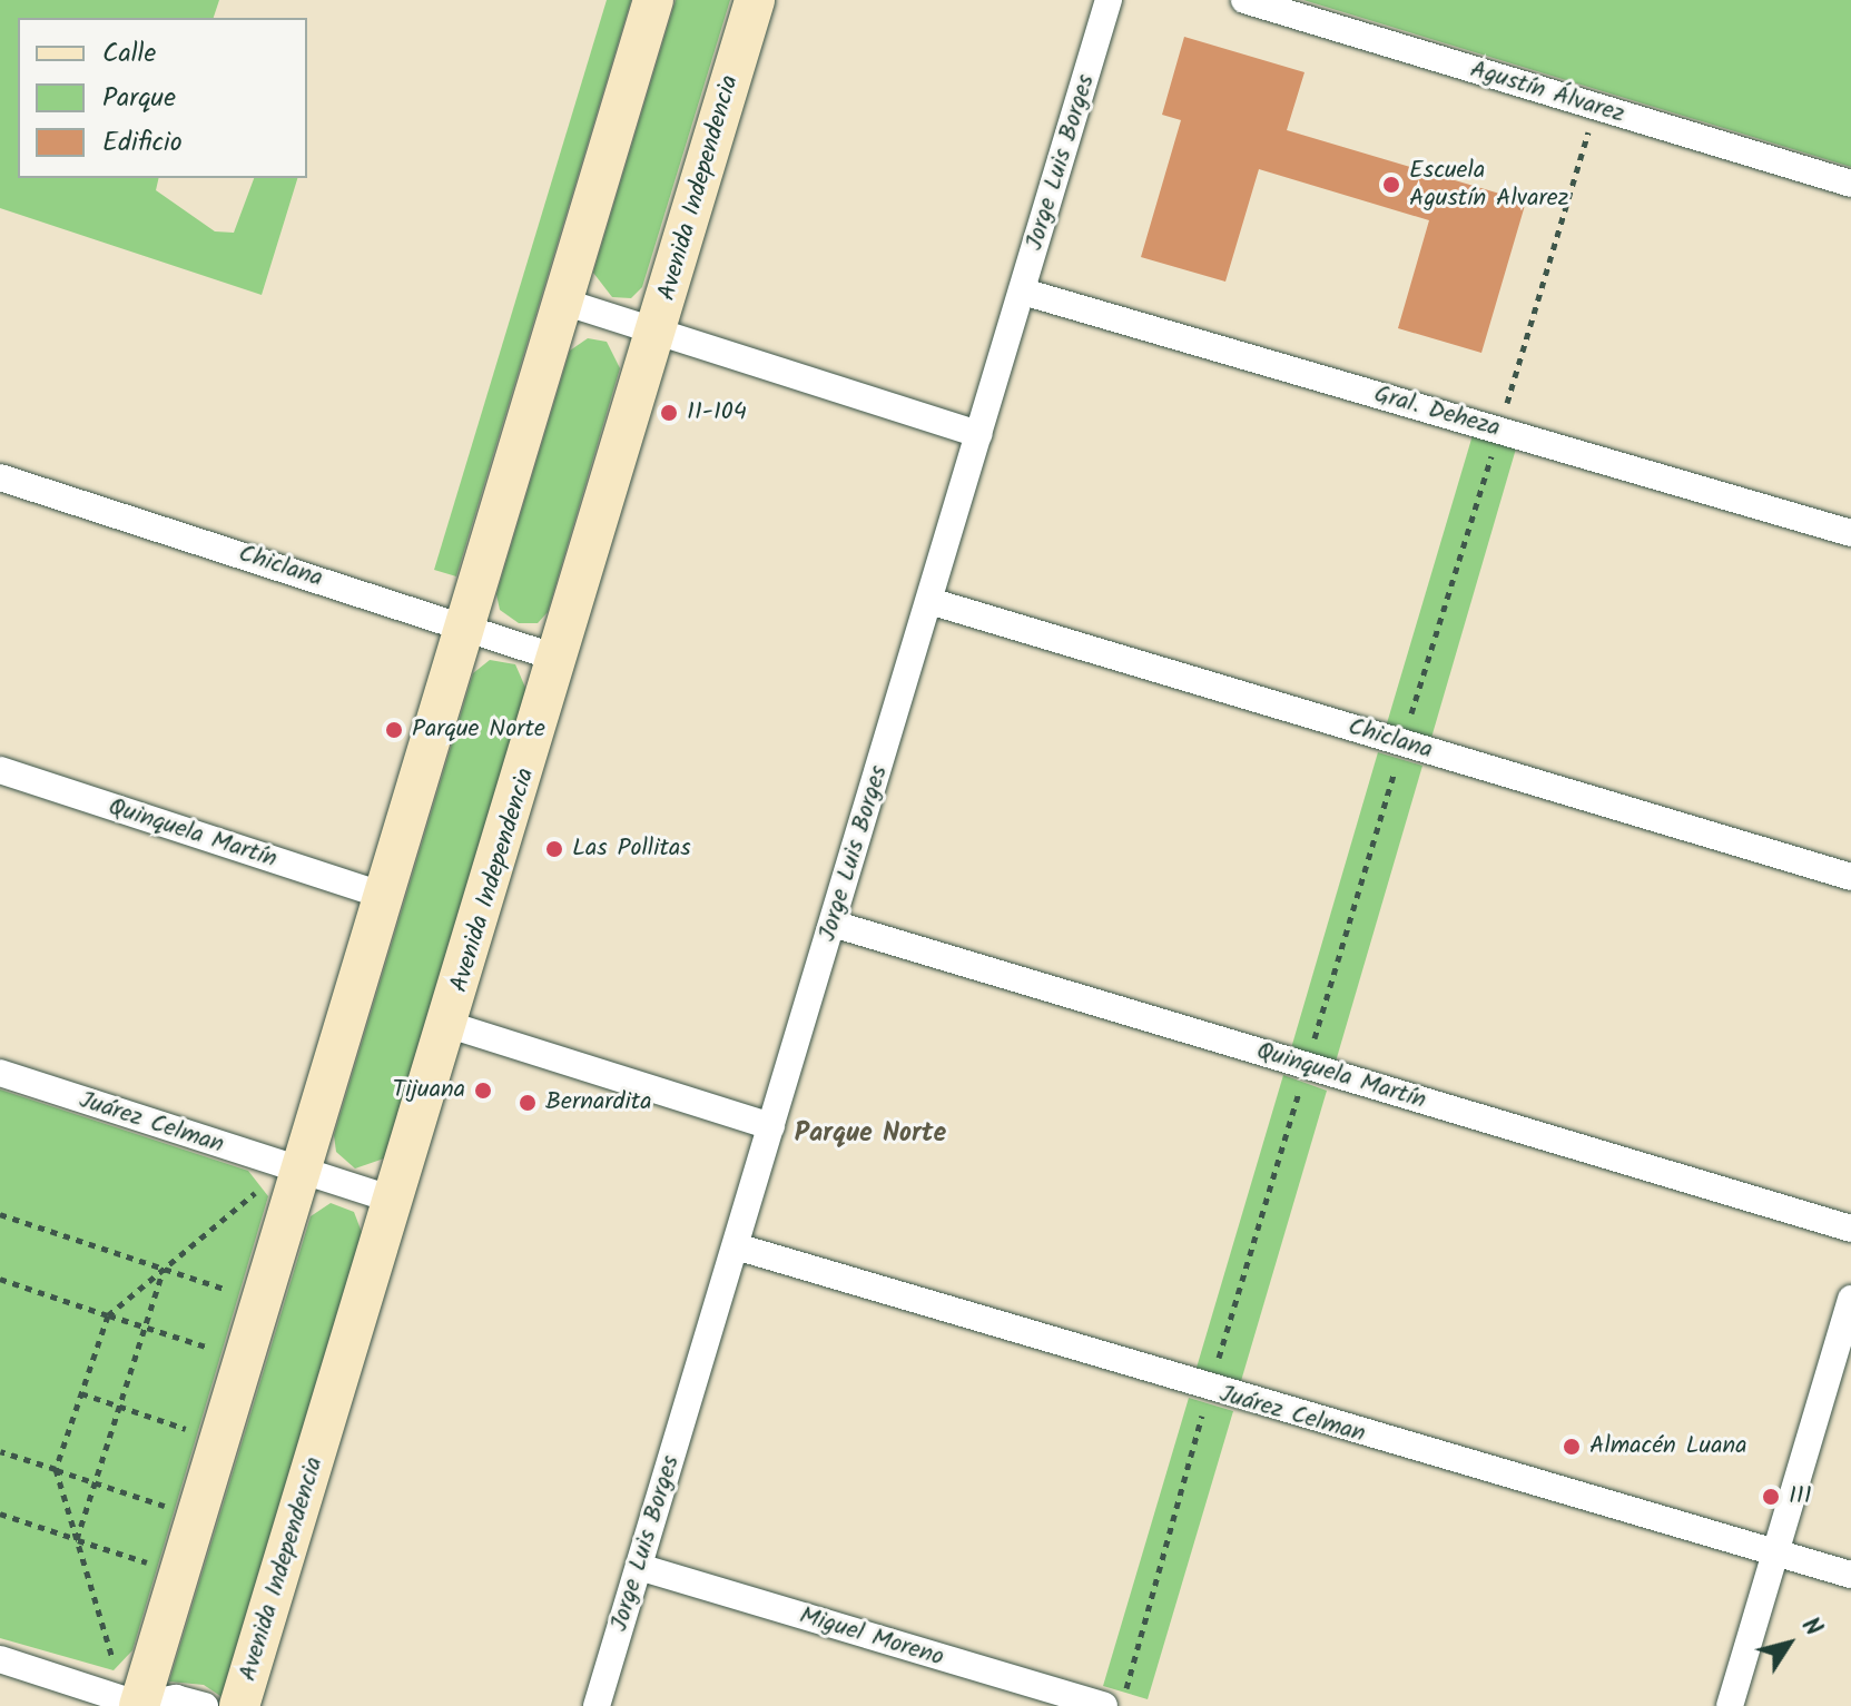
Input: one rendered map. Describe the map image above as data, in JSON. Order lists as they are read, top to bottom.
{
  "streets": {
    "main road": ["Avenida Independencia"],
    "street": [
      "Agustín Álvarez",
      "Jorge Luis Borges",
      "Gral. Deheza",
      "Chiclana",
      "Quinquela Martín",
      "Juárez Celman",
      "Miguel Moreno"
    ]
  },
  "crossings": [
    ["Jorge Luis Borges", "Gral. Deheza"],
    ["Jorge Luis Borges", "Chiclana"],
    ["Jorge Luis Borges", "Quinquela Martín"],
    ["Jorge Luis Borges", "Juárez Celman"],
    ["Jorge Luis Borges", "Miguel Moreno"],
    ["Avenida Independencia", "Chiclana"],
    ["Avenida Independencia", "Juárez Celman"]
  ],
  "districts": ["Parque Norte"],
  "places": [
    "Escuela Agustín Alvarez",
    "11-104",
    "Parque Norte",
    "Las Pollitas",
    "Tijuana",
    "Bernardita",
    "Almacén Luana",
    "I11"
  ],
  "legend": ["Calle", "Parque", "Edificio"],
  "north": "top right"
}
